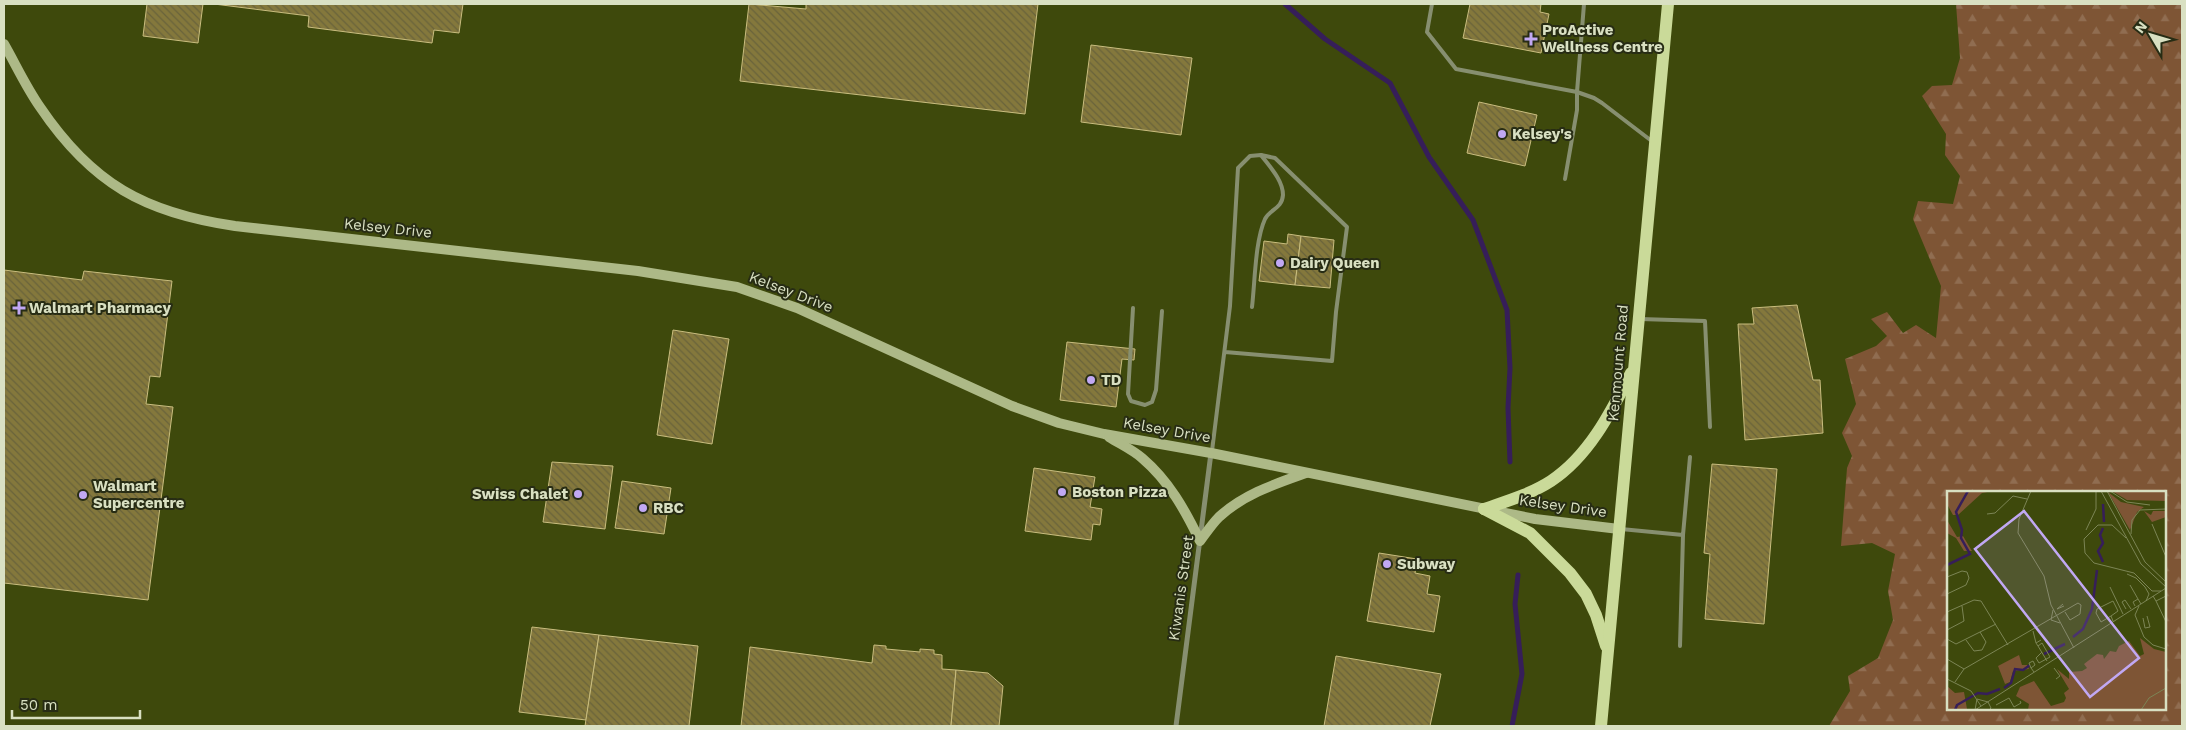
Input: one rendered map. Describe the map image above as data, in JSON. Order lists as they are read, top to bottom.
{
  "streets": {
    "main road": ["Kelsey Drive", "Kenmount Road"],
    "street": ["Kiwanis Street"]
  },
  "crossings": [
    ["Kelsey Drive", "Kenmount Road"],
    ["Kelsey Drive", "Kiwanis Street"]
  ],
  "places": {
    "health": ["ProActive Wellness Centre", "Walmart Pharmacy"],
    "other": [
      "Kelsey's",
      "Dairy Queen",
      "TD",
      "Boston Pizza",
      "Swiss Chalet",
      "Walmart Supercentre",
      "RBC",
      "Subway"
    ]
  },
  "scale_bar": "50 m",
  "north": "top left"
}
